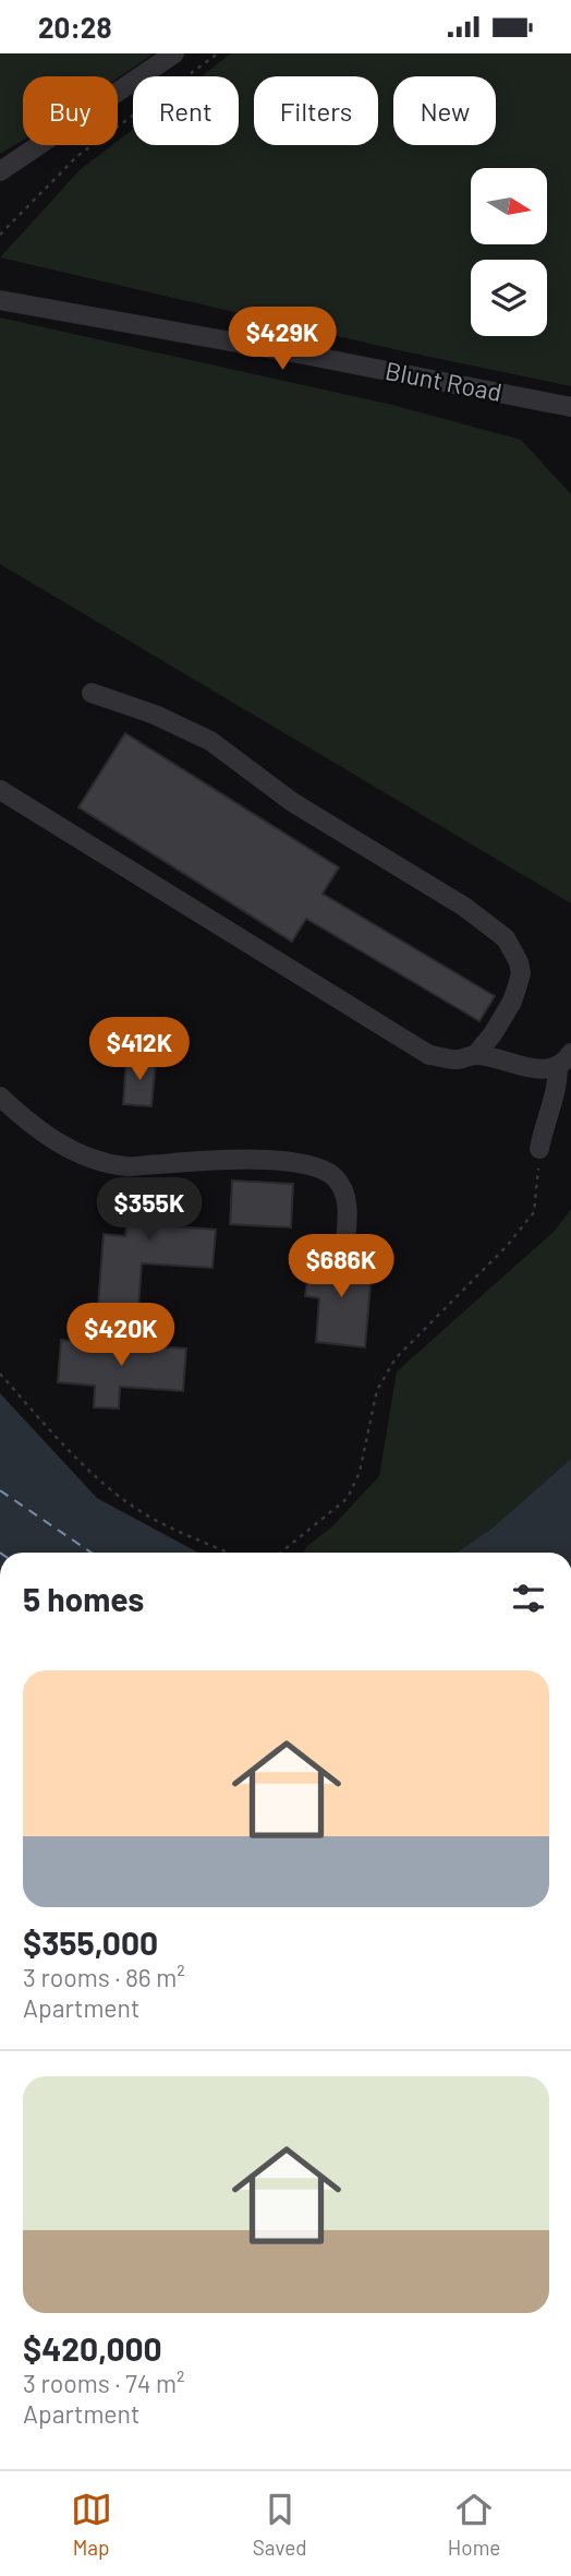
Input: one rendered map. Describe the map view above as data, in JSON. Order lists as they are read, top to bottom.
{
  "streets": {
    "street": ["Blunt Road"]
  },
  "north": "right",
  "page": {
    "status": "20:28",
    "chip": [
      "Buy",
      "Rent",
      "Filters",
      "New"
    ],
    "price": [
      "$429K",
      "$412K",
      "$355K",
      "$686K",
      "$420K"
    ],
    "heading": "5 homes",
    "list": [
      {
        "name": "$355,000",
        "note": "3 rooms · 86 m² · Apartment"
      },
      {
        "name": "$420,000",
        "note": "3 rooms · 74 m² · Apartment"
      }
    ],
    "tabs": ["Map", "Saved", "Home"]
  }
}
